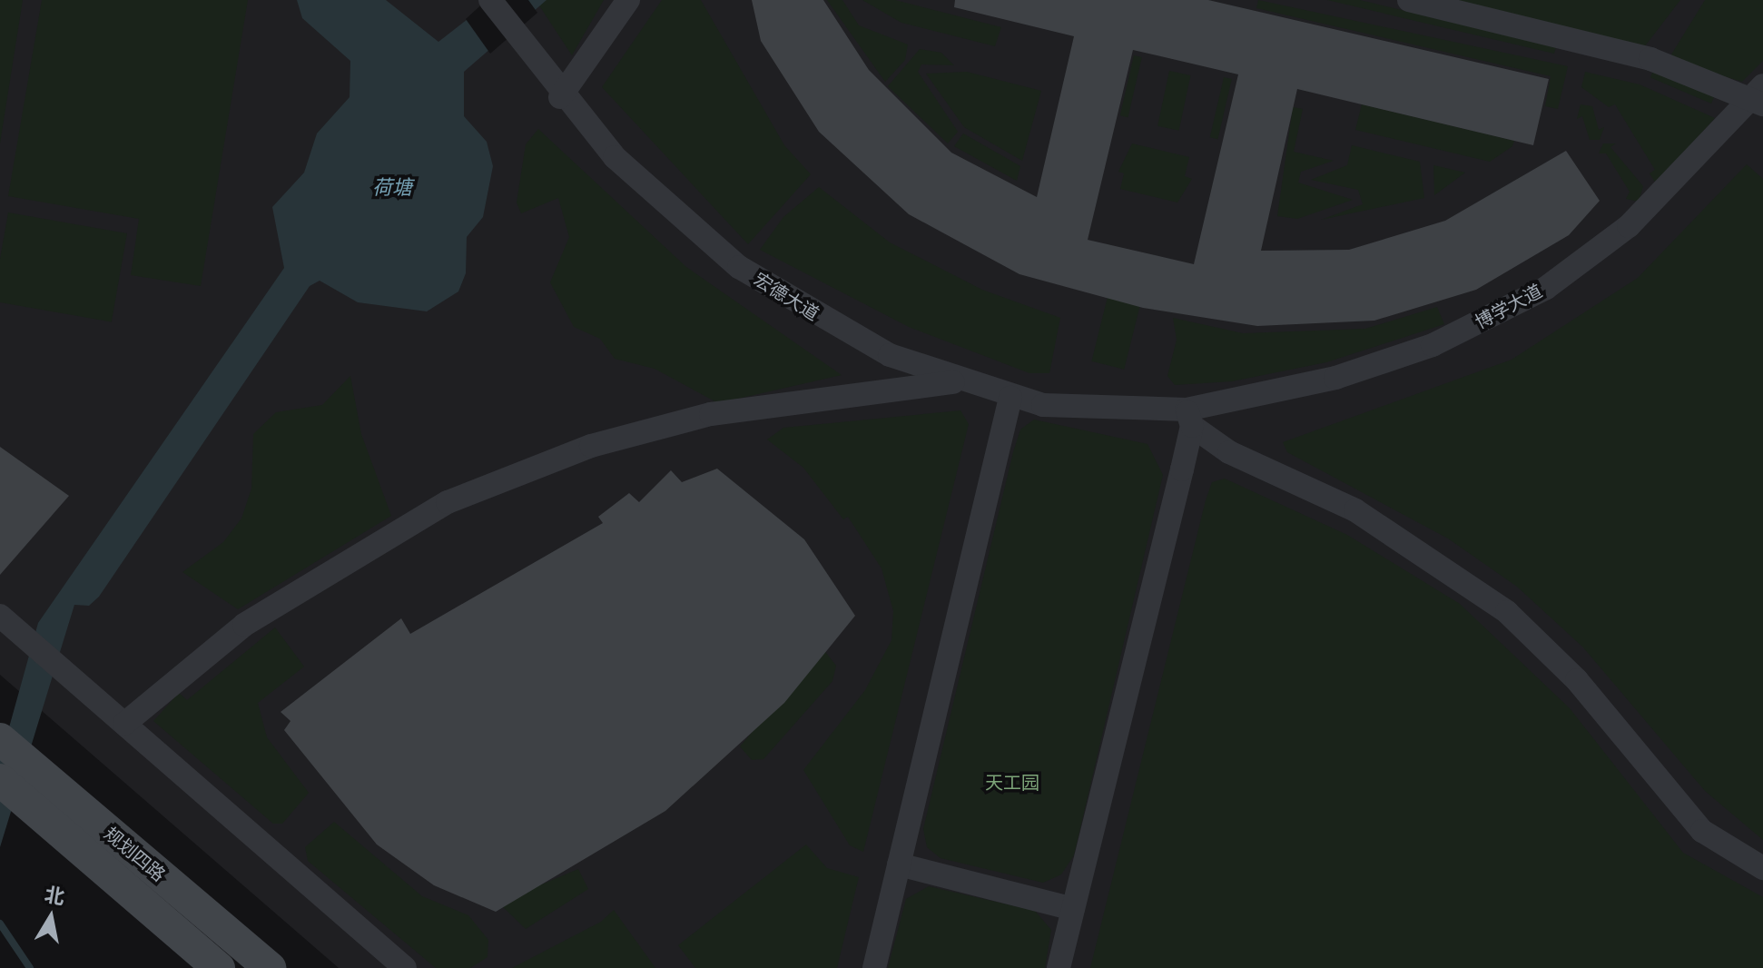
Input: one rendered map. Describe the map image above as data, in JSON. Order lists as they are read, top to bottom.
{
  "streets": {
    "main road": ["规划四路"],
    "street": ["宏德大道", "博学大道"]
  },
  "crossings": [
    ["宏德大道", "博学大道"]
  ],
  "water": ["荷塘"],
  "parks": ["天工园"],
  "north": "top"
}
